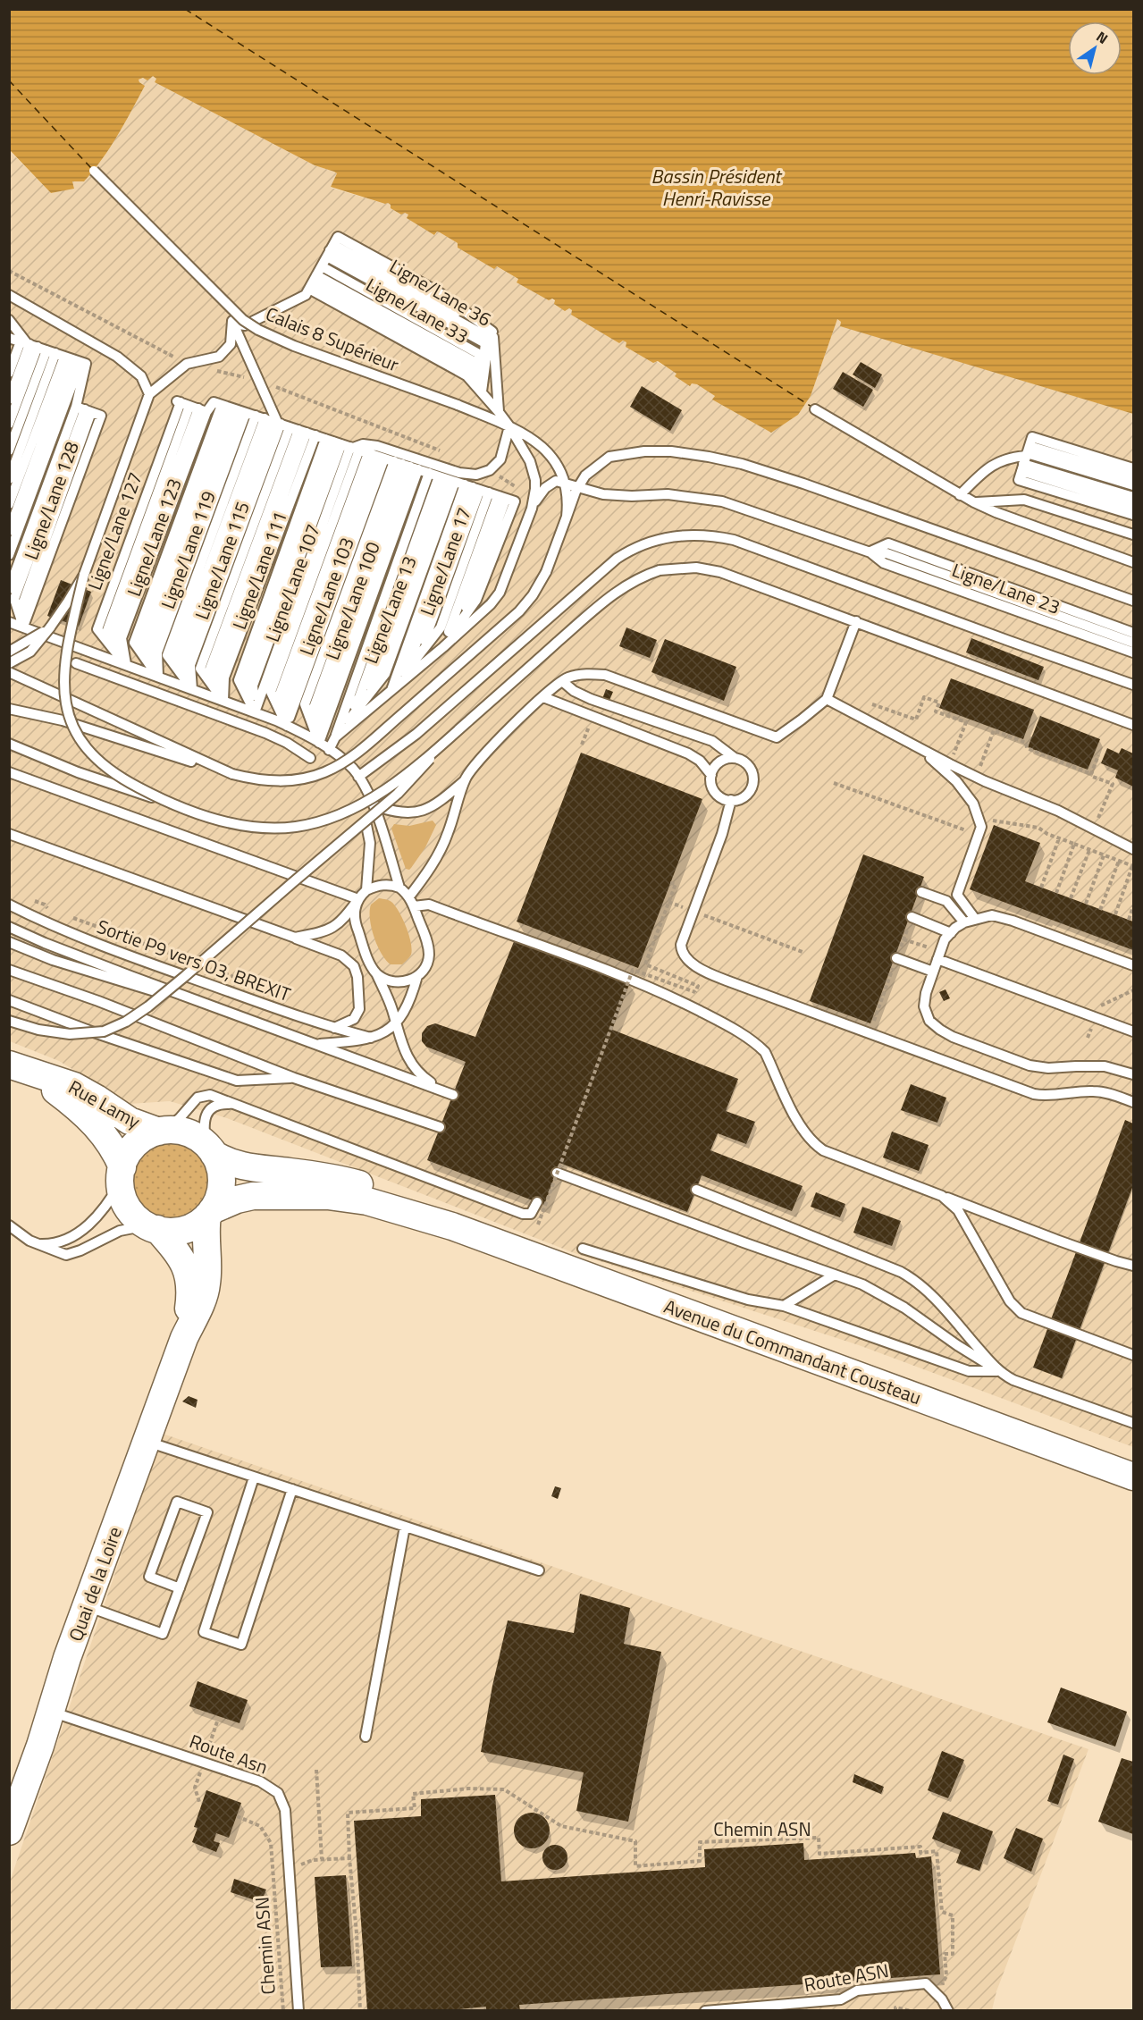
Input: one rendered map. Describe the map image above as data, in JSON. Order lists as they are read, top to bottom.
{
  "streets": {
    "street": ["Rue Lamy", "Avenue du Commandant Cousteau", "Quai de la Loire"],
    "lane": [
      "Ligne/Lane 36",
      "Calais 8 Supérieur",
      "Ligne/Lane 128",
      "Ligne/Lane 23",
      "Ligne/Lane 100",
      "Sortie P9 vers O3, BREXIT",
      "Route Asn",
      "Route ASN"
    ],
    "path": ["Chemin ASN"]
  },
  "crossings": [
    ["Rue Lamy", "Avenue du Commandant Cousteau"],
    ["Rue Lamy", "Quai de la Loire"],
    ["Avenue du Commandant Cousteau", "Quai de la Loire"],
    ["Quai de la Loire", "Route Asn"],
    ["Route Asn", "Chemin ASN"],
    ["Chemin ASN", "Route ASN"]
  ],
  "water": ["Bassin Président Henri-Ravisse"],
  "north": "top right"
}
